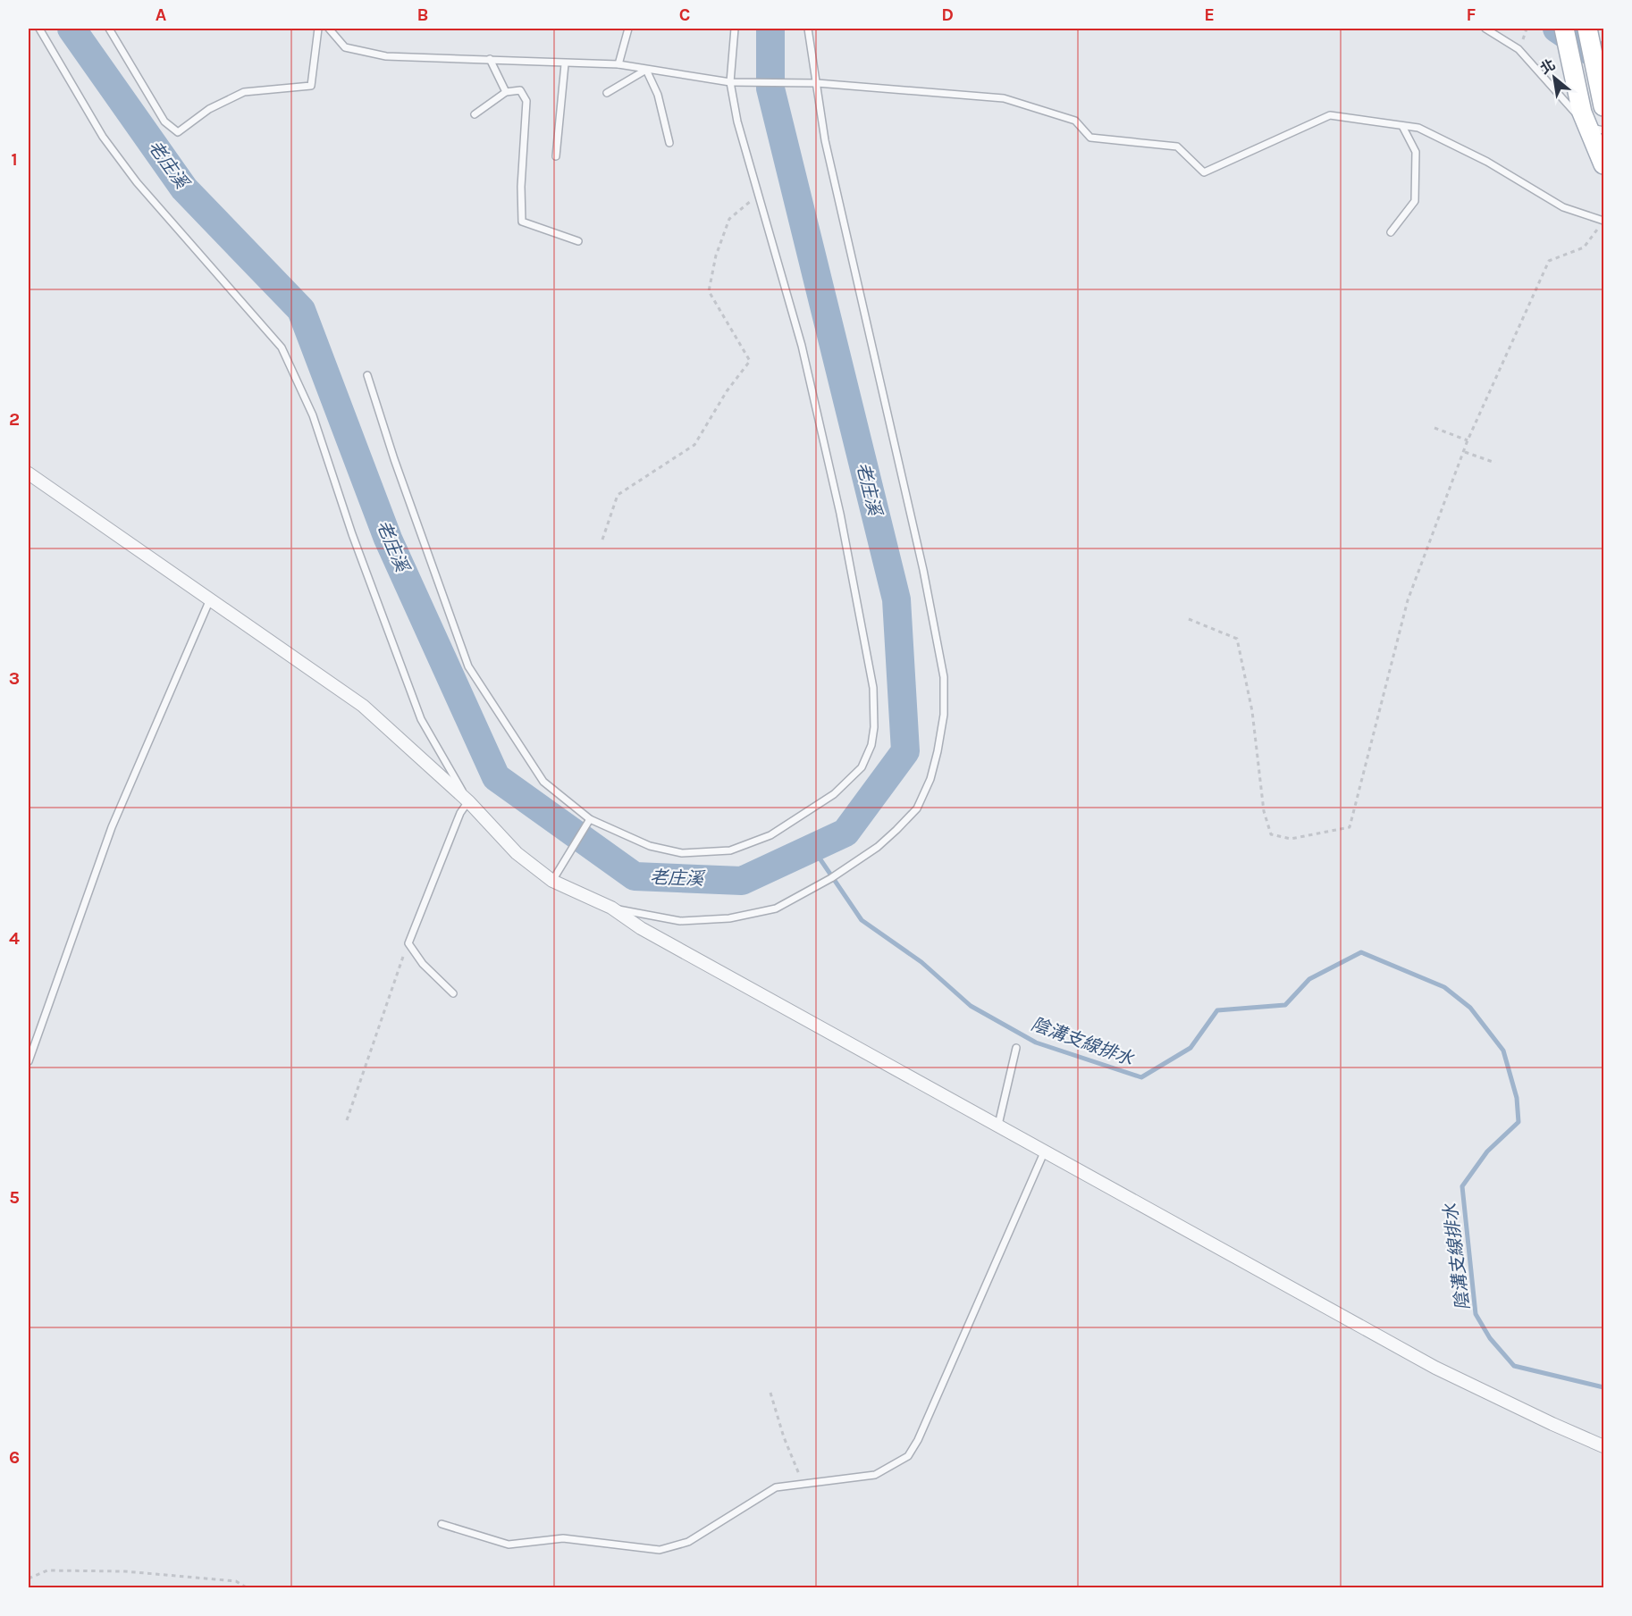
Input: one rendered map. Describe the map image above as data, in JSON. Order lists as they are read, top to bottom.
{
  "water": ["老庄溪", "陰溝支線排水"],
  "north": "top left",
  "grid": {
    "columns": [
      "A",
      "B",
      "C",
      "D",
      "E",
      "F"
    ],
    "rows": [
      "1",
      "2",
      "3",
      "4",
      "5",
      "6"
    ]
  }
}
